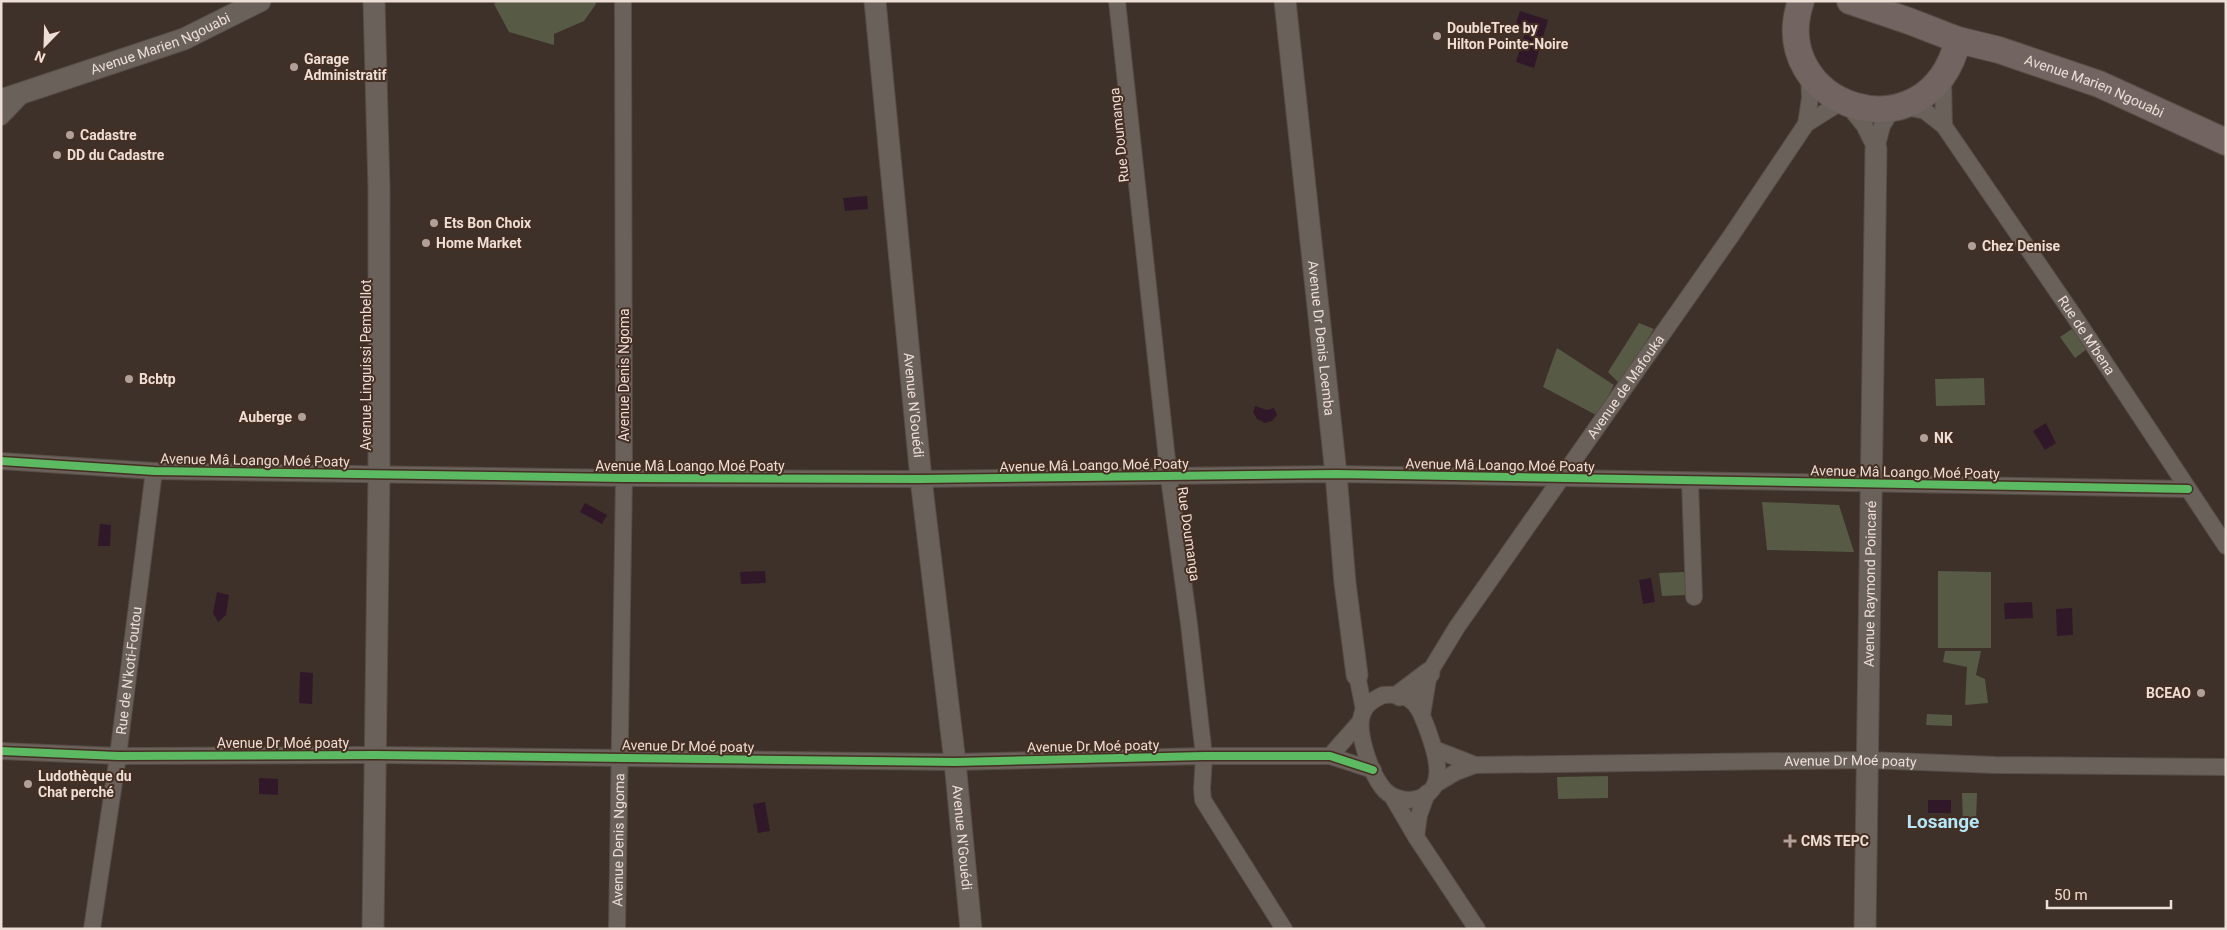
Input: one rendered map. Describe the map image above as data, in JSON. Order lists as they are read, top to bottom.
{
  "streets": {
    "main road": ["Avenue Marien Ngouabi"],
    "street": [
      "Rue Doumanga",
      "Rue de M'bena",
      "Avenue Dr Denis Loemba",
      "Avenue Linguissi Pembellot",
      "Avenue Denis Ngoma",
      "Avenue de Mafouka",
      "Avenue N'Gouédi",
      "Avenue Mâ Loango Moé Poaty",
      "Avenue Raymond Poincaré",
      "Rue de N'koti-Foutou",
      "Avenue Dr Moé poaty"
    ]
  },
  "crossings": [
    ["Rue Doumanga", "Avenue Mâ Loango Moé Poaty"],
    ["Rue Doumanga", "Avenue Dr Moé poaty"],
    ["Rue de M'bena", "Avenue Mâ Loango Moé Poaty"],
    ["Avenue Dr Denis Loemba", "Avenue de Mafouka"],
    ["Avenue Dr Denis Loemba", "Avenue Mâ Loango Moé Poaty"],
    ["Avenue Dr Denis Loemba", "Avenue Dr Moé poaty"],
    ["Avenue Linguissi Pembellot", "Avenue Mâ Loango Moé Poaty"],
    ["Avenue Linguissi Pembellot", "Avenue Dr Moé poaty"],
    ["Avenue Denis Ngoma", "Avenue Mâ Loango Moé Poaty"],
    ["Avenue Denis Ngoma", "Avenue Dr Moé poaty"],
    ["Avenue de Mafouka", "Avenue Mâ Loango Moé Poaty"],
    ["Avenue de Mafouka", "Avenue Dr Moé poaty"],
    ["Avenue N'Gouédi", "Avenue Mâ Loango Moé Poaty"],
    ["Avenue N'Gouédi", "Avenue Dr Moé poaty"],
    ["Avenue Mâ Loango Moé Poaty", "Avenue Raymond Poincaré"],
    ["Avenue Mâ Loango Moé Poaty", "Rue de N'koti-Foutou"],
    ["Avenue Raymond Poincaré", "Avenue Dr Moé poaty"],
    ["Rue de N'koti-Foutou", "Avenue Dr Moé poaty"]
  ],
  "districts": ["Losange"],
  "places": {
    "other": [
      "DoubleTree by Hilton Pointe-Noire",
      "Garage Administratif",
      "Cadastre",
      "DD du Cadastre",
      "Ets Bon Choix",
      "Home Market",
      "Chez Denise",
      "Bcbtp",
      "Auberge",
      "NK",
      "BCEAO",
      "Ludothèque du Chat perché"
    ],
    "health": ["CMS TEPC"]
  },
  "scale_bar": "50 m",
  "north": "bottom left"
}
